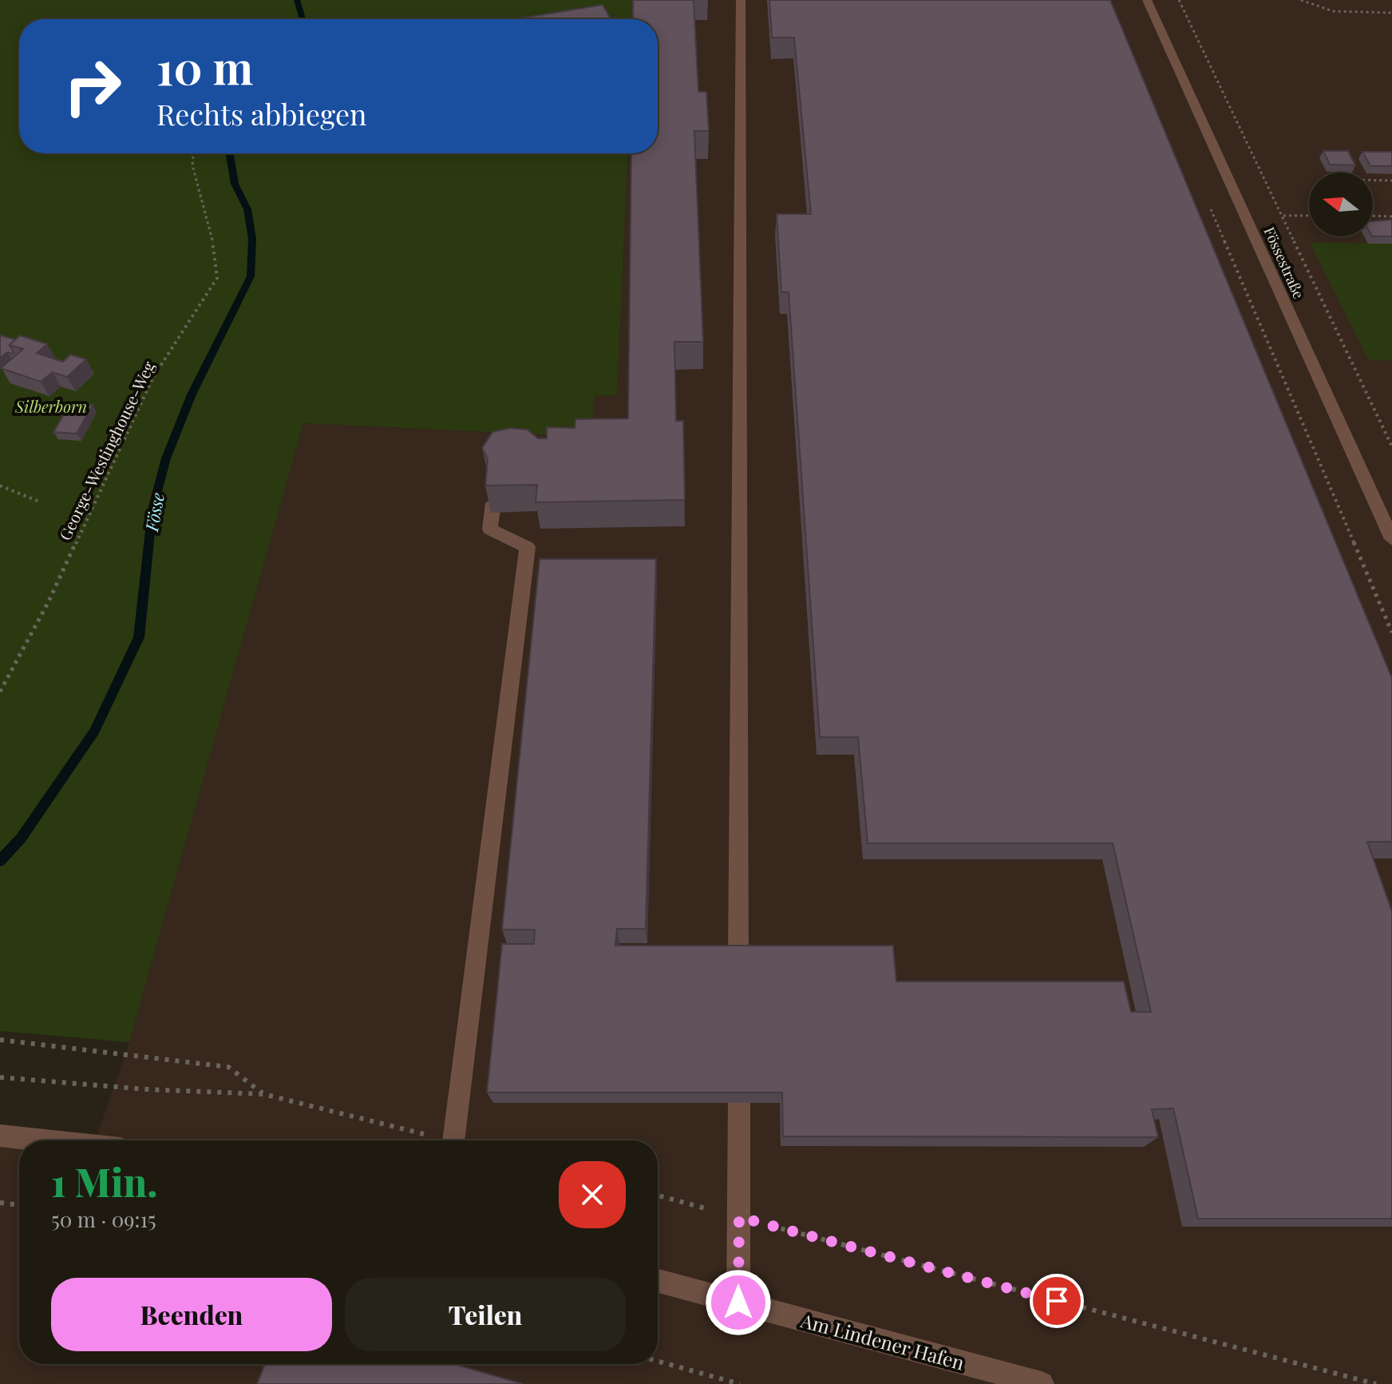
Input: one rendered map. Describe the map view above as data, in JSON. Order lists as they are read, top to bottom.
{
  "streets": {
    "street": ["Fössestraße", "Am Lindener Hafen"],
    "path": ["George-Westinghouse-Weg"]
  },
  "water": ["Fösse"],
  "parks": ["Silberborn"],
  "north": "left",
  "page": {
    "turn": ["10 m", "Rechts abbiegen"],
    "heading": ["1 Min.", "50 m · 09:15"],
    "buttons": ["Beenden", "Teilen"]
  }
}
